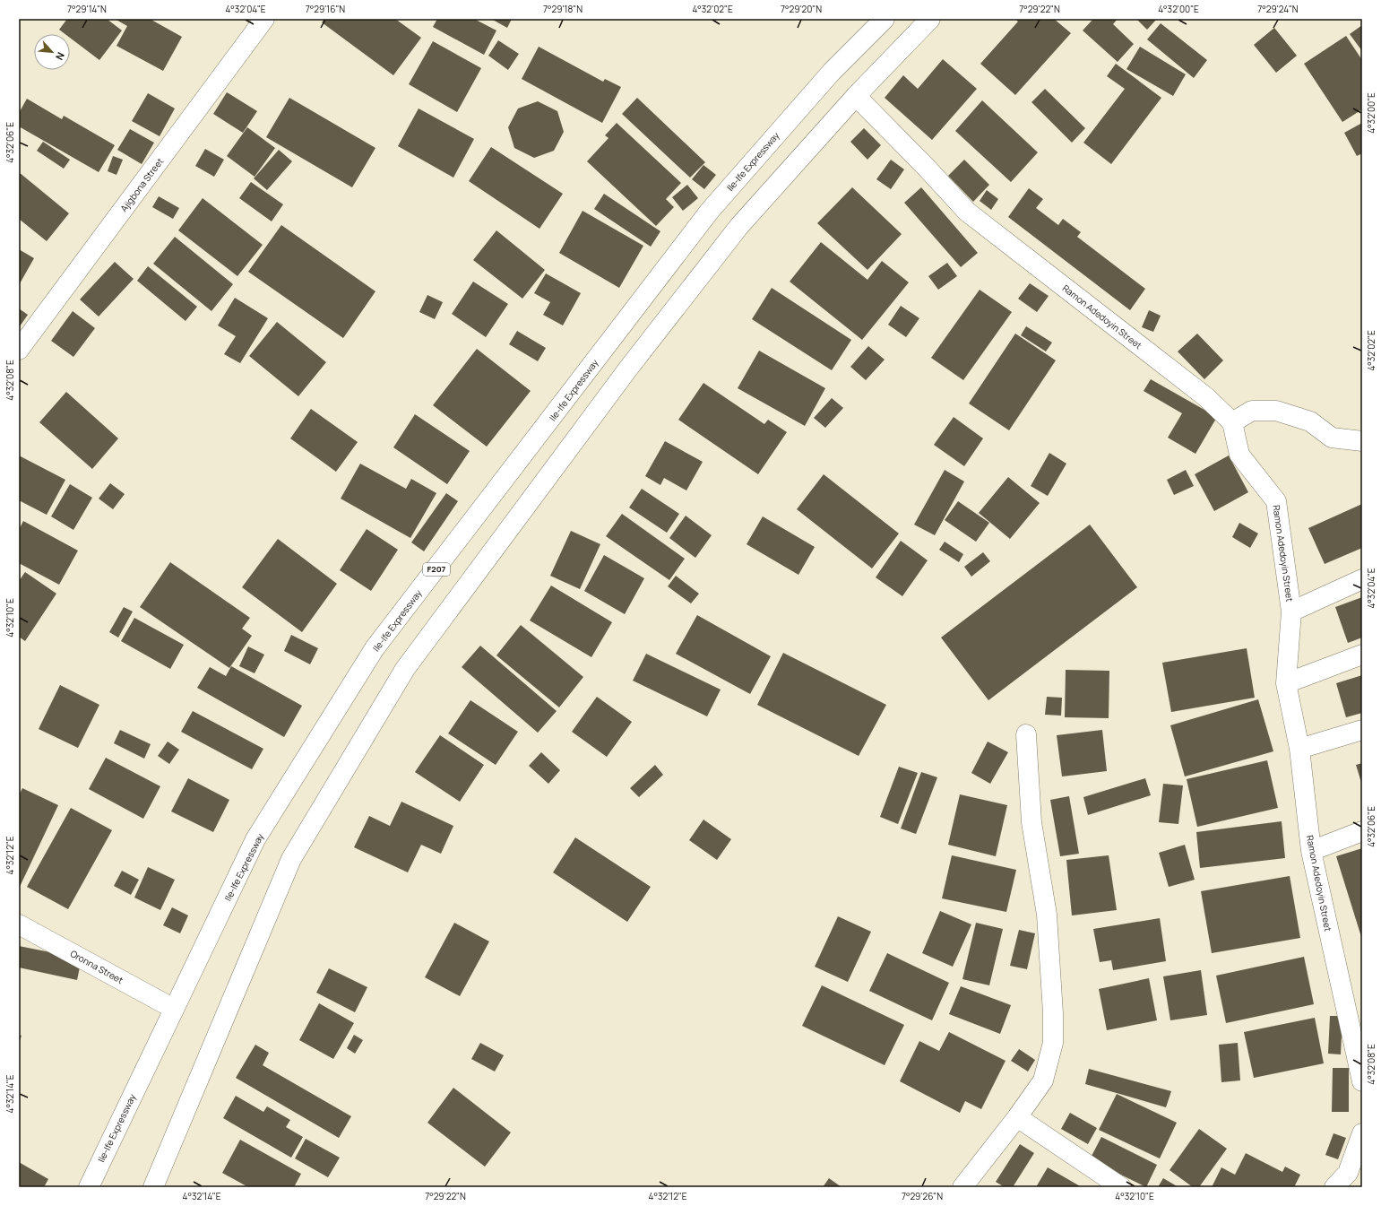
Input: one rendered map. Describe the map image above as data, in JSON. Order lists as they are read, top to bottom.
{
  "streets": {
    "street": [
      "Ile-Ife Expressway",
      "Ajigbona Street",
      "Ramon Adedoyin Street",
      "F207",
      "Oronna Street"
    ]
  },
  "crossings": [
    ["Ile-Ife Expressway", "Oronna Street"]
  ],
  "north": "bottom right",
  "coordinates": [
    "7°29'14\"N",
    "4°32'04\"E",
    "7°29'16\"N",
    "7°29'18\"N",
    "4°32'02\"E",
    "7°29'20\"N",
    "7°29'22\"N",
    "4°32'00\"E",
    "7°29'24\"N",
    "4°32'06\"E",
    "4°32'08\"E",
    "4°32'10\"E",
    "4°32'12\"E",
    "4°32'14\"E",
    "7°29'26\"N"
  ]
}
